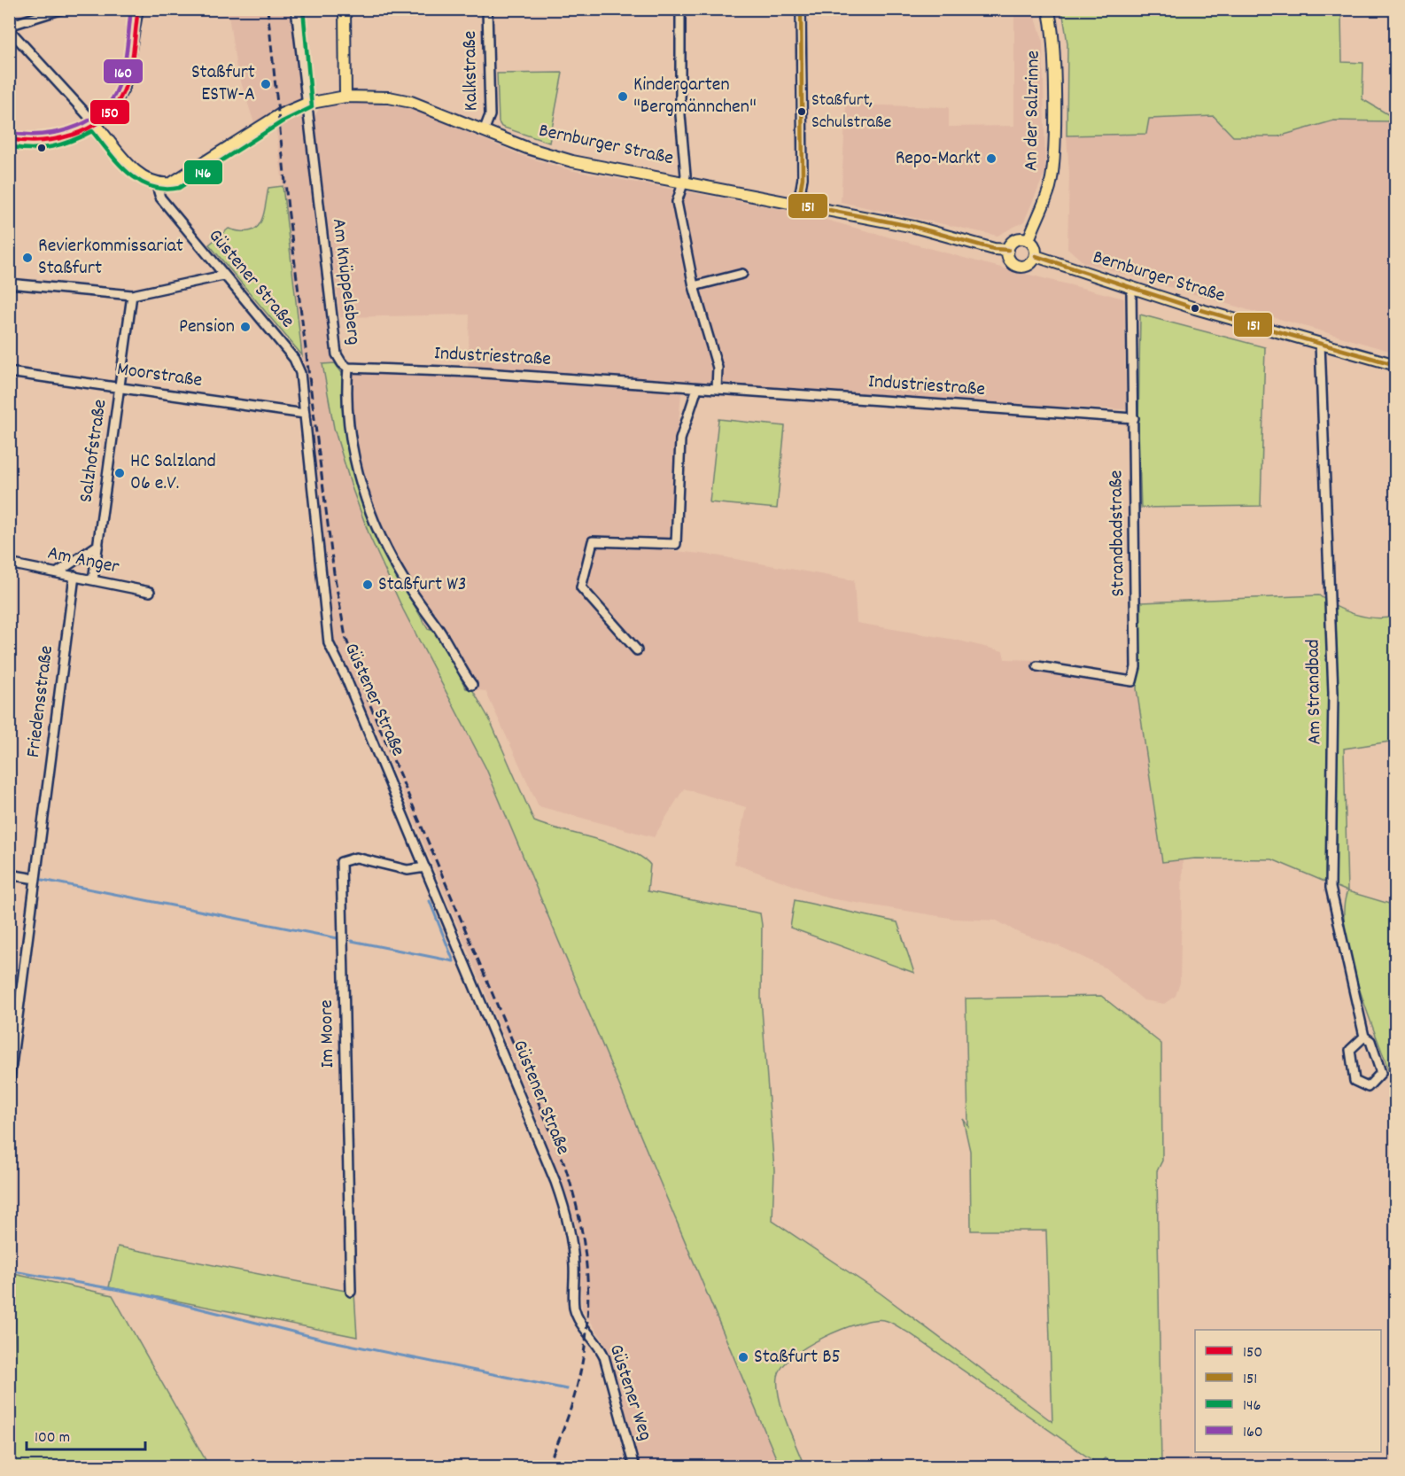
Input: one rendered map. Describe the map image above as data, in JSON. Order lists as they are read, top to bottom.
{
  "streets": {
    "main road": ["An der Salzrinne", "Bernburger Straße"],
    "street": [
      "Kalkstraße",
      "Güstener Straße",
      "Am Knüppelsberg",
      "Industriestraße",
      "Moorstraße",
      "Salzhofstraße",
      "Strandbadstraße",
      "Am Anger",
      "Am Strandbad",
      "Friedensstraße",
      "Im Moore",
      "Güstener Weg"
    ]
  },
  "crossings": [
    ["Kalkstraße", "Bernburger Straße"],
    ["An der Salzrinne", "Bernburger Straße"],
    ["Bernburger Straße", "Güstener Straße"],
    ["Bernburger Straße", "Am Knüppelsberg"],
    ["Bernburger Straße", "Strandbadstraße"],
    ["Bernburger Straße", "Am Strandbad"],
    ["Güstener Straße", "Moorstraße"],
    ["Güstener Straße", "Im Moore"],
    ["Güstener Straße", "Güstener Weg"],
    ["Am Knüppelsberg", "Industriestraße"],
    ["Industriestraße", "Strandbadstraße"],
    ["Moorstraße", "Salzhofstraße"],
    ["Salzhofstraße", "Am Anger"],
    ["Am Anger", "Friedensstraße"]
  ],
  "places": [
    "Staßfurt ESTW-A",
    "Kindergarten \"Bergmännchen\"",
    "Staßfurt, Schulstraße",
    "Repo-Markt",
    "Revierkommissariat Staßfurt",
    "Pension",
    "HC Salzland 06 e.V.",
    "Staßfurt W3",
    "Staßfurt B5"
  ],
  "lines": [
    "transit line 150",
    "transit line 151",
    "transit line 146",
    "transit line 160"
  ],
  "legend": [
    "150",
    "151",
    "146",
    "160"
  ],
  "scale_bar": "100 m"
}
